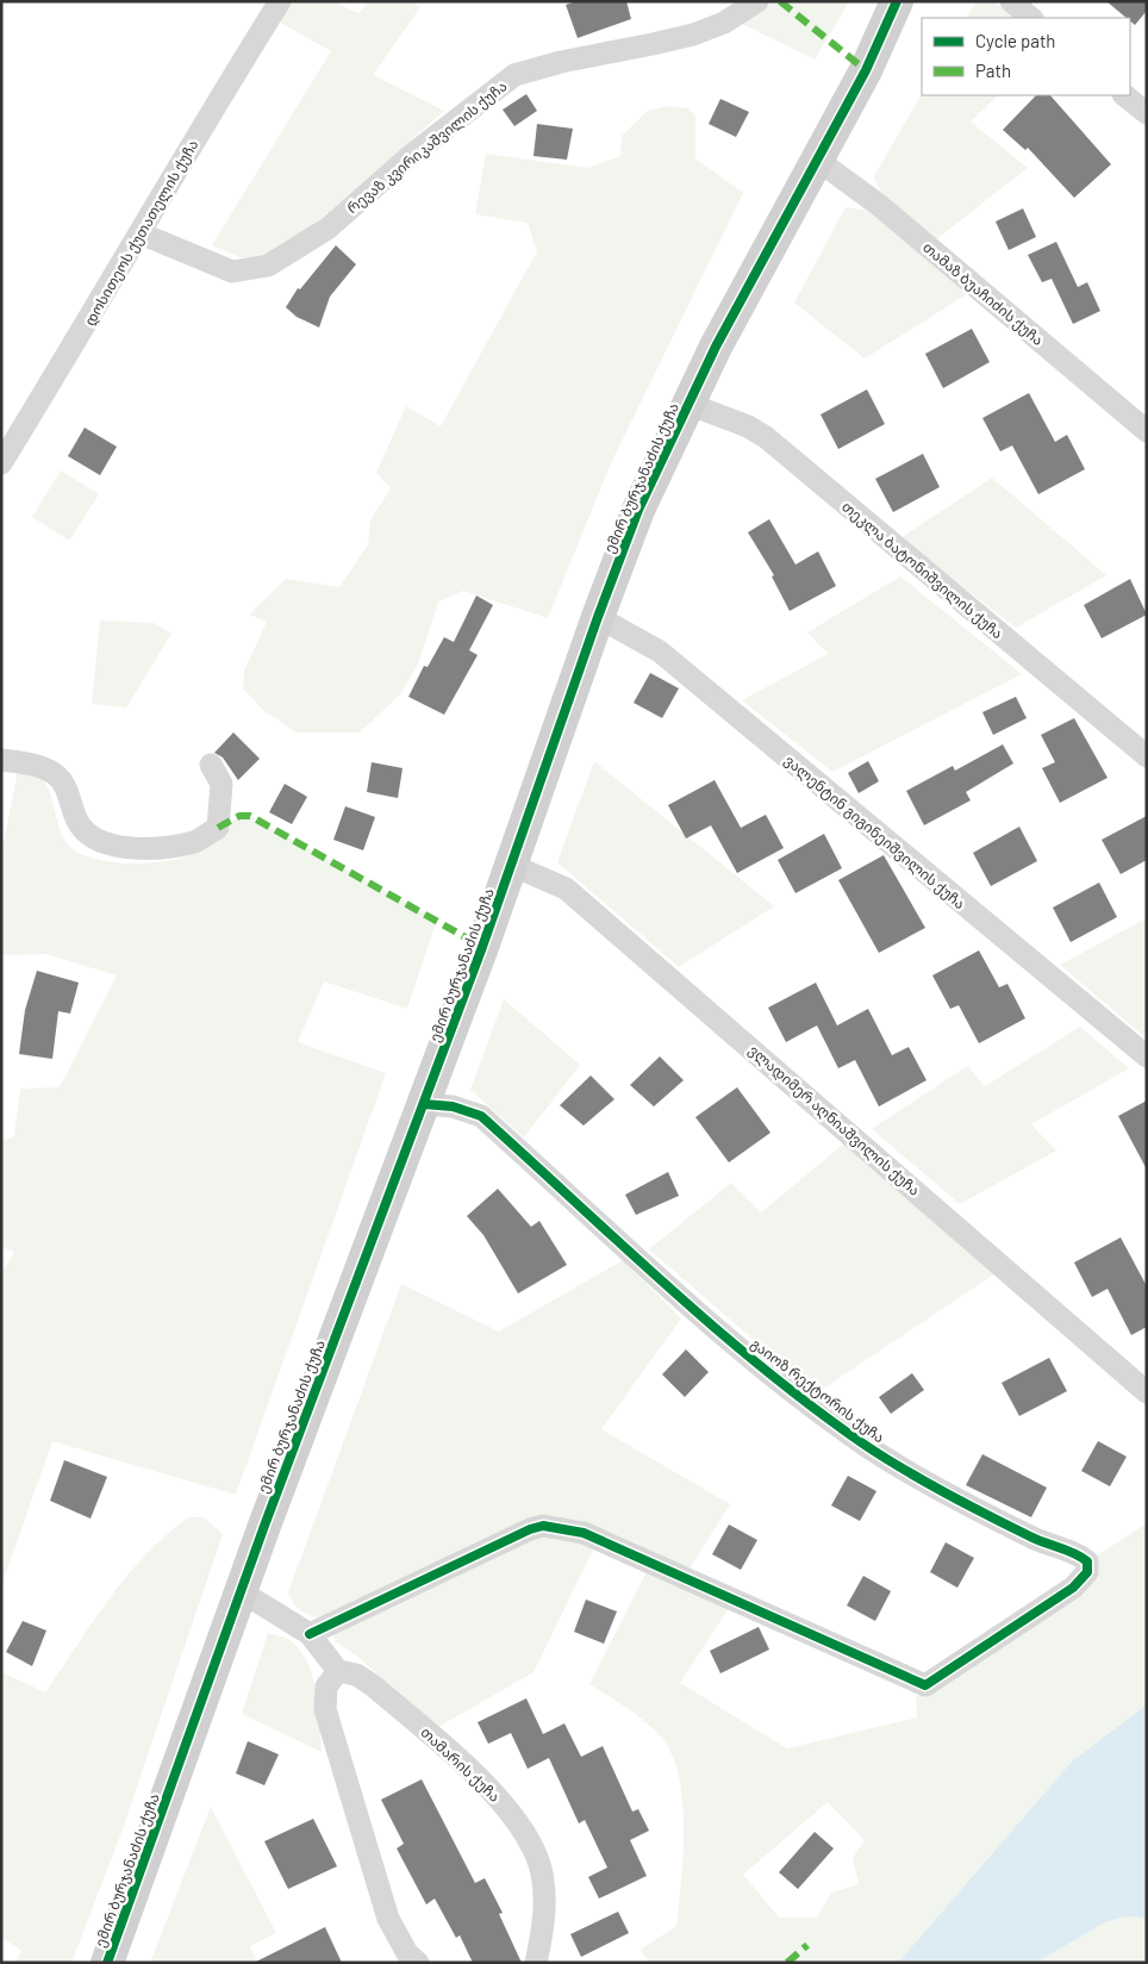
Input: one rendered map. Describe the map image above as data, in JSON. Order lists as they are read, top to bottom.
{
  "streets": {
    "street": [
      "რევაზ კვირიკაშვილის ქუჩა",
      "დოსითეოს ქუთათელის ქუჩა",
      "თამაზ ბუაჩიძის ქუჩა",
      "ემირ ბურჯანაძის ქუჩა",
      "თეკლა ბატონიშვილის ქუჩა",
      "ვალენტინ გიგინეიშვილის ქუჩა",
      "ვლადიმერ აღნიაშვილის ქუჩა",
      "გაიოზ რექტორის ქუჩა",
      "თამარის ქუჩა"
    ]
  },
  "crossings": [
    ["რევაზ კვირიკაშვილის ქუჩა", "დოსითეოს ქუთათელის ქუჩა"],
    ["თამაზ ბუაჩიძის ქუჩა", "ემირ ბურჯანაძის ქუჩა"],
    ["ემირ ბურჯანაძის ქუჩა", "თეკლა ბატონიშვილის ქუჩა"],
    ["ემირ ბურჯანაძის ქუჩა", "ვალენტინ გიგინეიშვილის ქუჩა"],
    ["ემირ ბურჯანაძის ქუჩა", "ვლადიმერ აღნიაშვილის ქუჩა"],
    ["ემირ ბურჯანაძის ქუჩა", "გაიოზ რექტორის ქუჩა"]
  ],
  "legend": ["Cycle path", "Path"]
}
